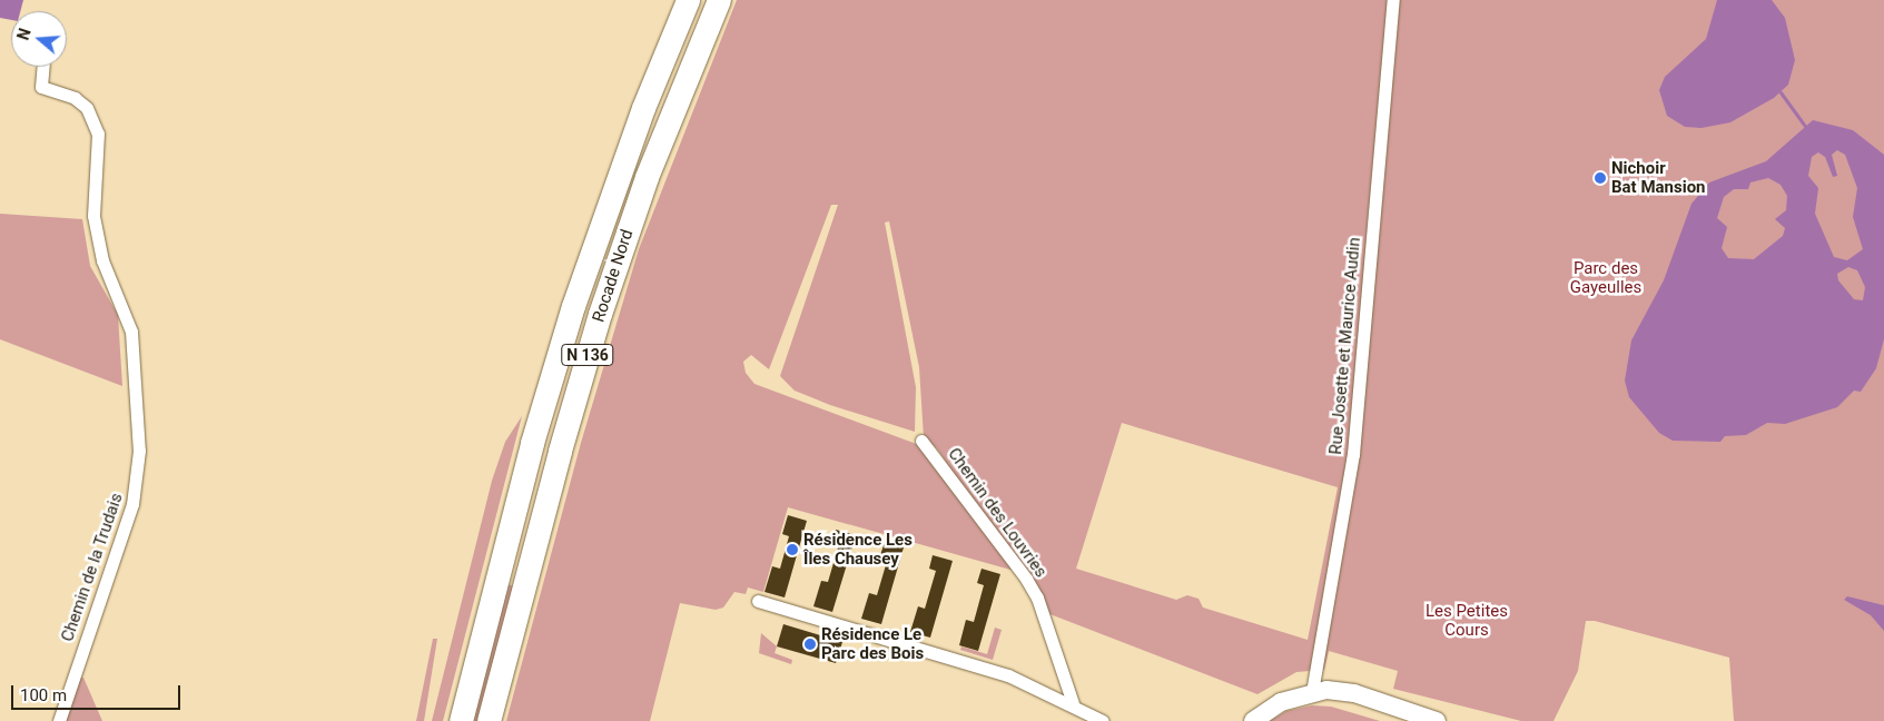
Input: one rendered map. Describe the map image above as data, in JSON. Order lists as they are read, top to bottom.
{
  "streets": {
    "highway": ["Rocade Nord", "N 136"],
    "street": ["Rue Josette et Maurice Audin", "Chemin des Louvries", "Chemin de la Trudais"]
  },
  "parks": ["Parc des Gayeulles", "Les Petites Cours"],
  "places": ["Nichoir Bat Mansion", "Résidence Les Îles Chausey", "Résidence Le Parc des Bois"],
  "scale_bar": "100 m",
  "north": "left"
}
